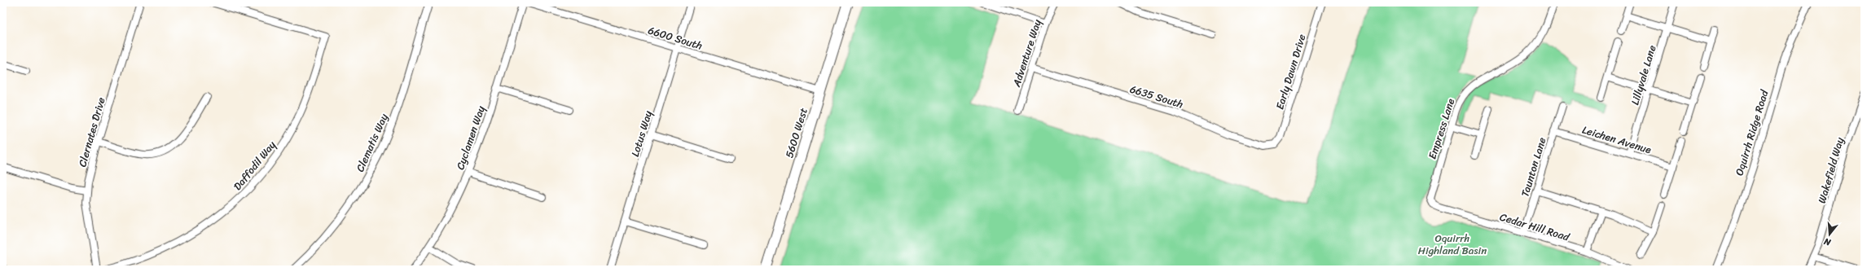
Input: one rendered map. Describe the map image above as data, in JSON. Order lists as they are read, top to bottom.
{
  "streets": {
    "main road": ["5600 West"],
    "street": [
      "6600 South",
      "Adventure Way",
      "Early Dawn Drive",
      "Lillyvale Lane",
      "6635 South",
      "Empress Lane",
      "Clernates Drive",
      "Oquirrh Ridge Road",
      "Lotus Way",
      "Cyclamen Way",
      "Leichen Avenue",
      "Clematis Way",
      "Daffodil Way",
      "Taunton Lane",
      "Wakefield Way",
      "Cedar Hill Road"
    ]
  },
  "crossings": [
    ["6600 South", "5600 West"],
    ["6600 South", "Lotus Way"],
    ["Adventure Way", "6635 South"],
    ["Early Dawn Drive", "6635 South"],
    ["Lillyvale Lane", "Leichen Avenue"],
    ["Empress Lane", "Cedar Hill Road"],
    ["Leichen Avenue", "Taunton Lane"],
    ["Taunton Lane", "Cedar Hill Road"]
  ],
  "parks": ["Oquirrh Highland Basin"],
  "north": "bottom"
}
